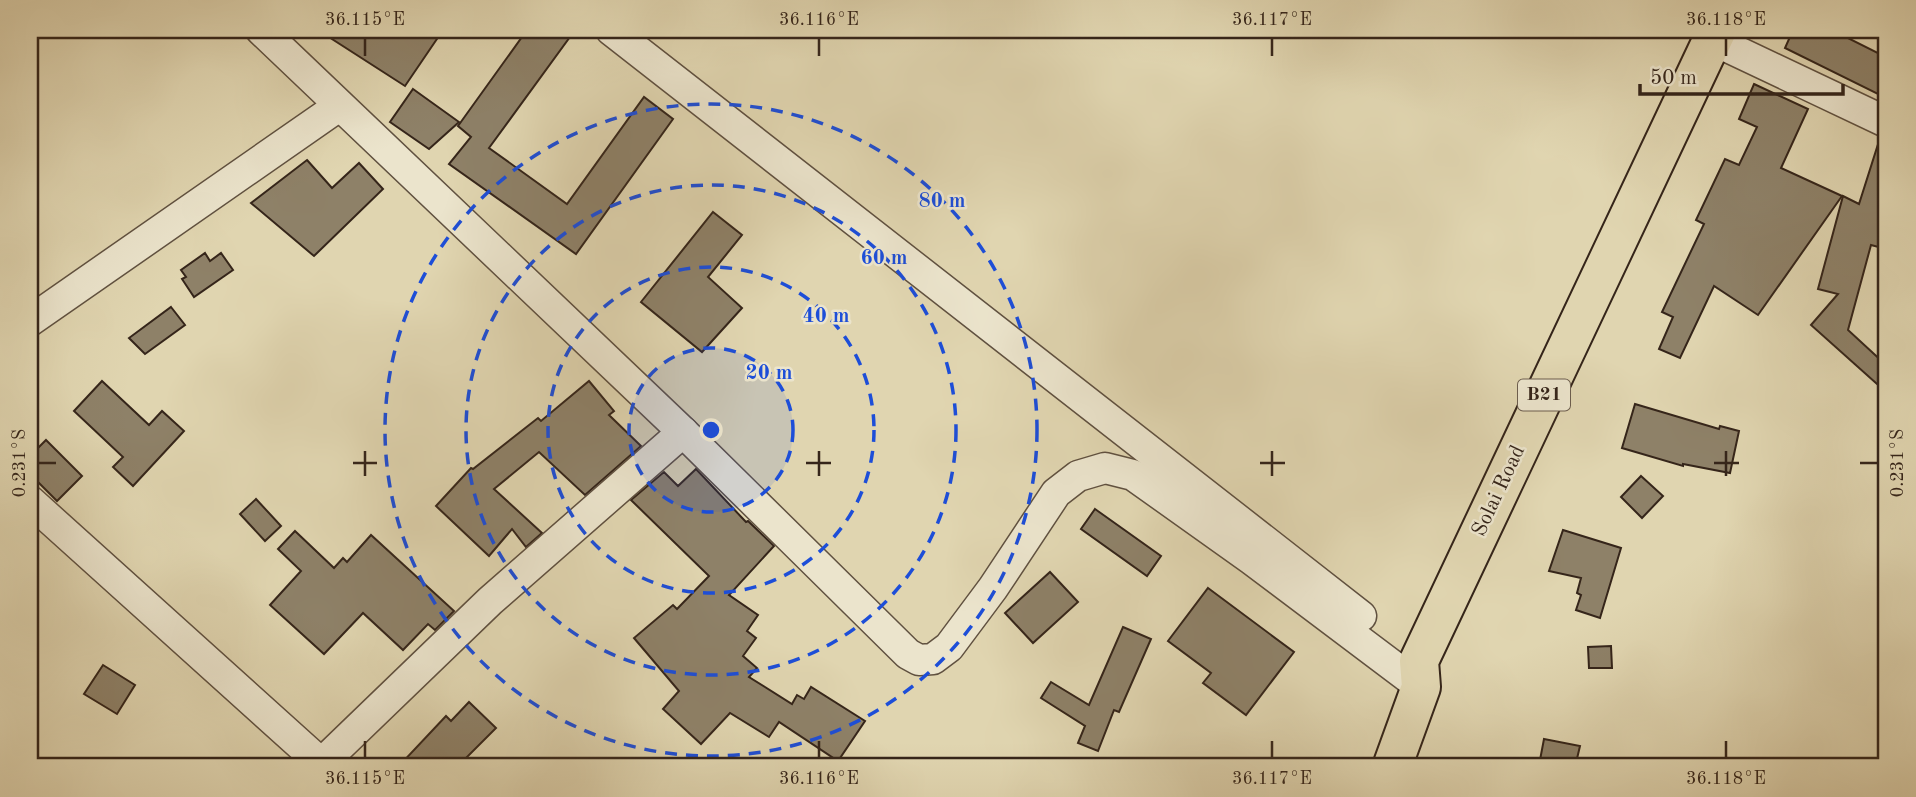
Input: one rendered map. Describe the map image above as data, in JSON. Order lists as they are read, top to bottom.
{
  "streets": {
    "highway": ["B21", "Solai Road"]
  },
  "scale_bar": "50 m",
  "coordinates": [
    "36.115°E",
    "36.116°E",
    "36.117°E",
    "36.118°E",
    "0.231°S"
  ],
  "rings": [
    "80 m",
    "60 m",
    "40 m",
    "20 m"
  ]
}
